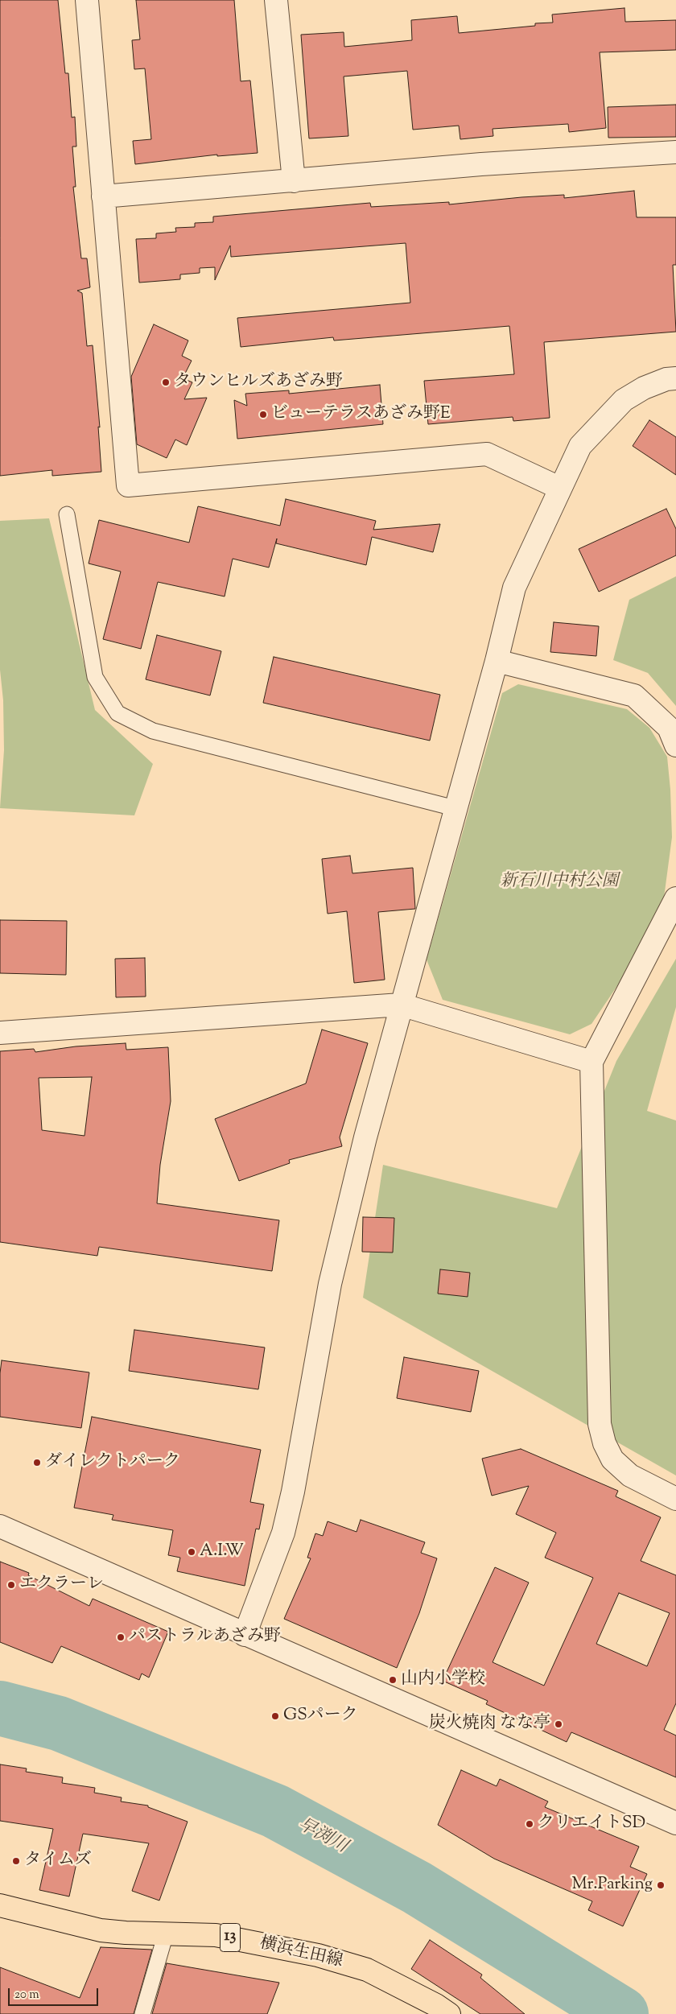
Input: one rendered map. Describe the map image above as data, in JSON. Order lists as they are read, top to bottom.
{
  "streets": {
    "main road": ["13", "横浜生田線"]
  },
  "water": ["早渕川"],
  "parks": ["新石川中村公園"],
  "places": [
    "タウンヒルズあざみ野",
    "ビューテラスあざみ野E",
    "ダイレクトパーク",
    "A.I.W",
    "エクラーレ",
    "パストラルあざみ野",
    "山内小学校",
    "GSパーク",
    "炭火焼肉 なな亭",
    "クリエイトSD",
    "タイムズ",
    "Mr.Parking"
  ],
  "scale_bar": "20 m"
}
